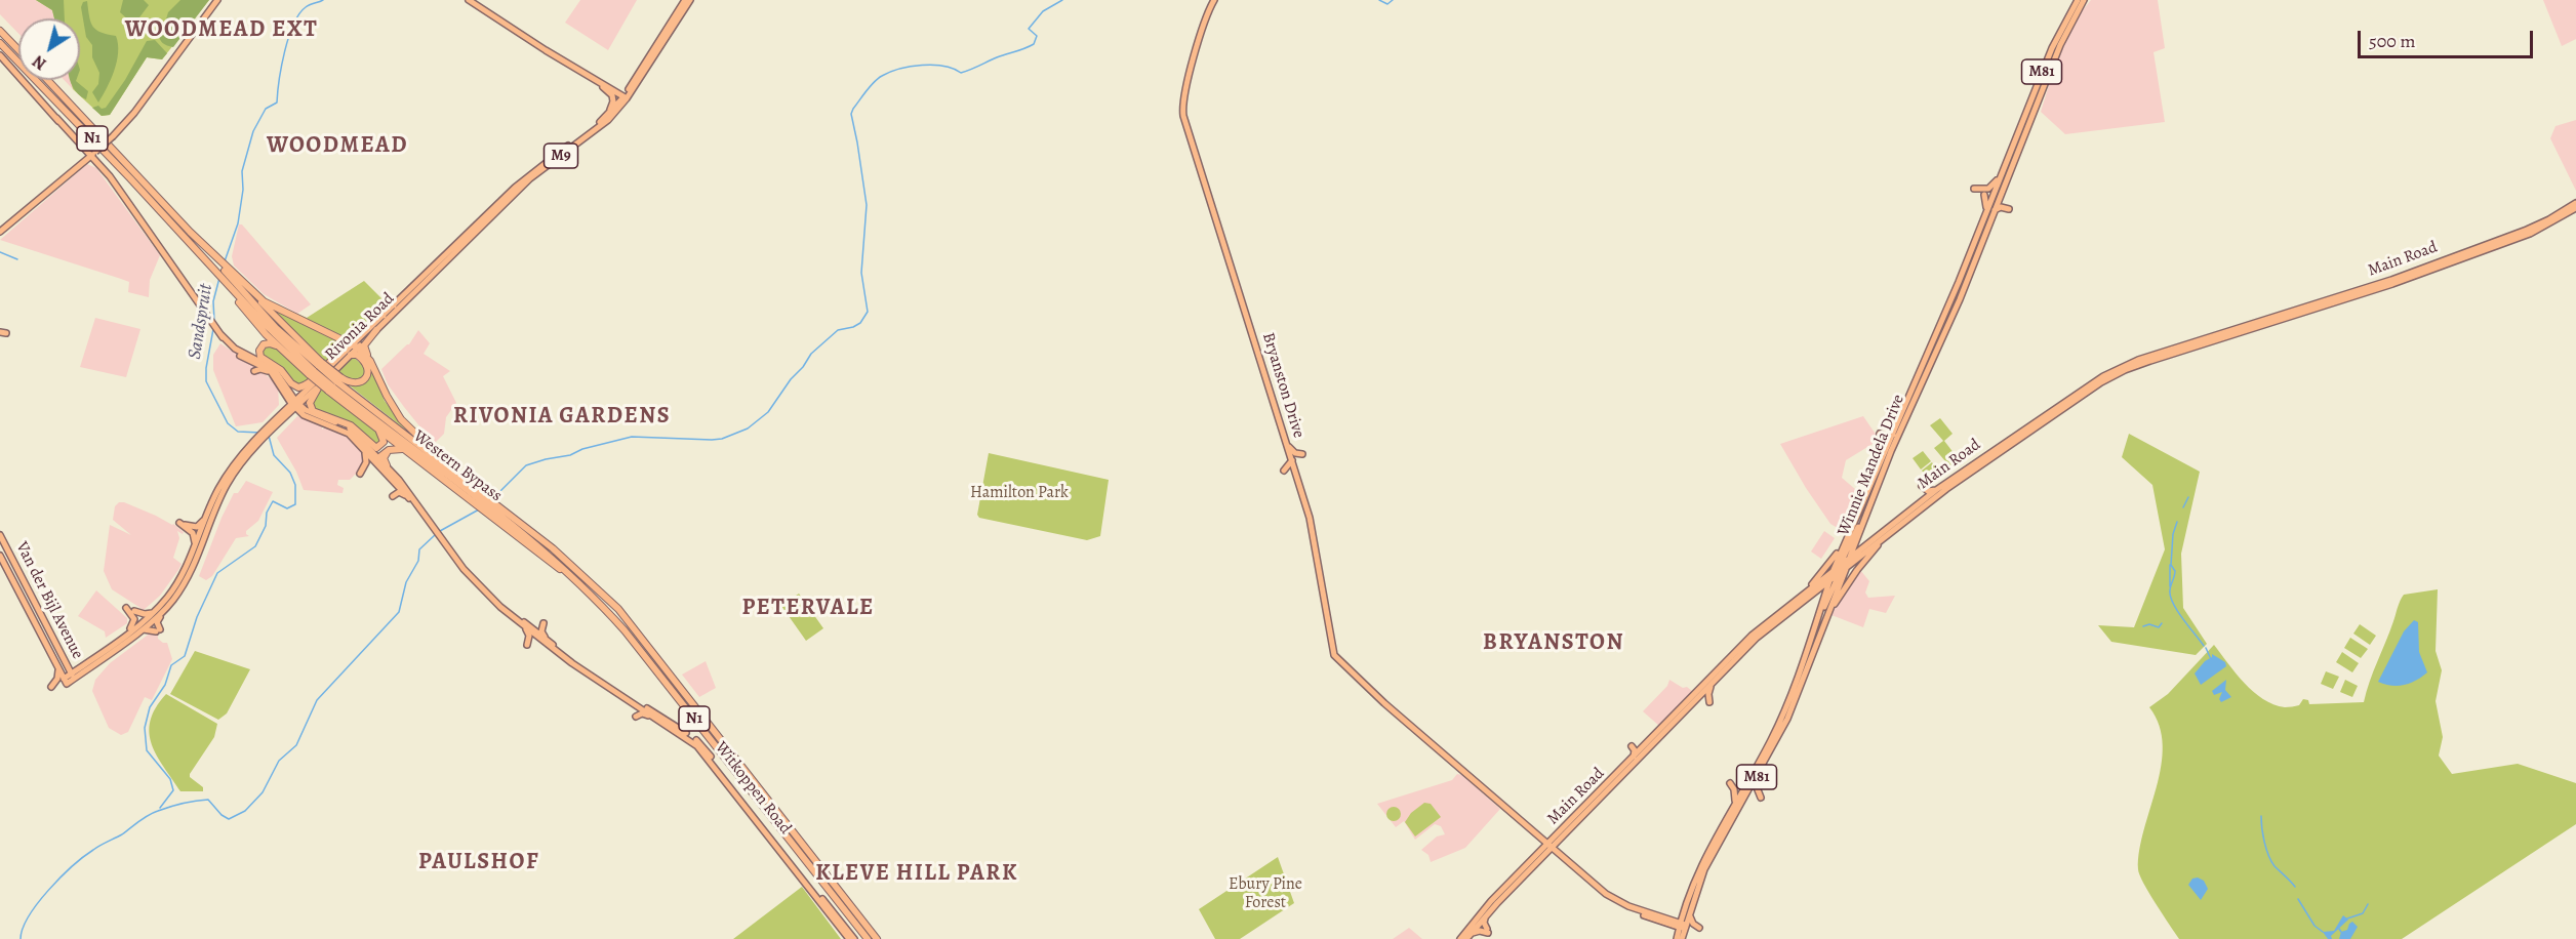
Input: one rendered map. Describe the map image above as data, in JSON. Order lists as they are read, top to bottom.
{
  "streets": {
    "highway": ["N1", "Western Bypass"],
    "main road": [
      "M81",
      "M9",
      "Main Road",
      "Rivonia Road",
      "Bryanston Drive",
      "Winnie Mandela Drive",
      "Van der Bijl Avenue",
      "Witkoppen Road"
    ]
  },
  "crossings": [
    ["Main Road", "Bryanston Drive"],
    ["Main Road", "Winnie Mandela Drive"],
    ["Rivonia Road", "Van der Bijl Avenue"],
    ["Rivonia Road", "Witkoppen Road"],
    ["Bryanston Drive", "Winnie Mandela Drive"]
  ],
  "districts": [
    "WOODMEAD EXT",
    "WOODMEAD",
    "RIVONIA GARDENS",
    "PETERVALE",
    "BRYANSTON",
    "PAULSHOF",
    "KLEVE HILL PARK"
  ],
  "water": ["Sandspruit"],
  "parks": ["Hamilton Park", "Ebury Pine Forest"],
  "scale_bar": "500 m",
  "north": "bottom left"
}
